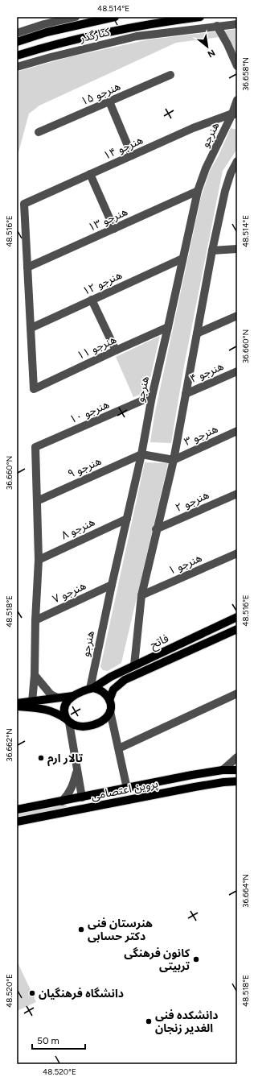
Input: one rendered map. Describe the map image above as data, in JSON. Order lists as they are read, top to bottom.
{
  "streets": {
    "main road": ["فاتح", "پروین اعتصامی"],
    "street": [
      "کنارگذر",
      "هنرجو ۱۵",
      "هنرجو",
      "هنرجو ۱۴",
      "هنرجو ۱۳",
      "هنرجو ۱۲",
      "هنرجو ۱۱",
      "هنرجو ۴",
      "هنرجو ۱۰",
      "هنرجو ۳",
      "هنرجو ۹",
      "هنرجو ۲",
      "هنرجو ۸",
      "هنرجو ۱",
      "هنرجو ۷"
    ]
  },
  "crossings": [
    ["هنرجو", "هنرجو ۱۴"],
    ["هنرجو", "هنرجو ۱۳"],
    ["هنرجو", "هنرجو ۱۲"],
    ["هنرجو", "هنرجو ۱۱"],
    ["هنرجو", "هنرجو ۱۰"],
    ["هنرجو", "هنرجو ۹"],
    ["هنرجو", "هنرجو ۸"],
    ["هنرجو", "هنرجو ۷"],
    ["هنرجو", "فاتح"],
    ["هنرجو ۱۴", "هنرجو ۱۳"],
    ["هنرجو ۱۲", "هنرجو ۱۱"],
    ["هنرجو ۱۰", "هنرجو ۹"]
  ],
  "places": [
    "تالار ارم",
    "هنرستان فنی دکتر حسابی",
    "کانون فرهنگی تربیتی",
    "دانشگاه فرهنگیان",
    "دانشکده فنی الغدیر زنجان"
  ],
  "scale_bar": "50 m",
  "north": "bottom right",
  "coordinates": [
    "48.514°E",
    "36.658°N",
    "48.516°E",
    "36.660°N",
    "48.518°E",
    "36.662°N",
    "36.664°N",
    "48.520°E"
  ]
}
